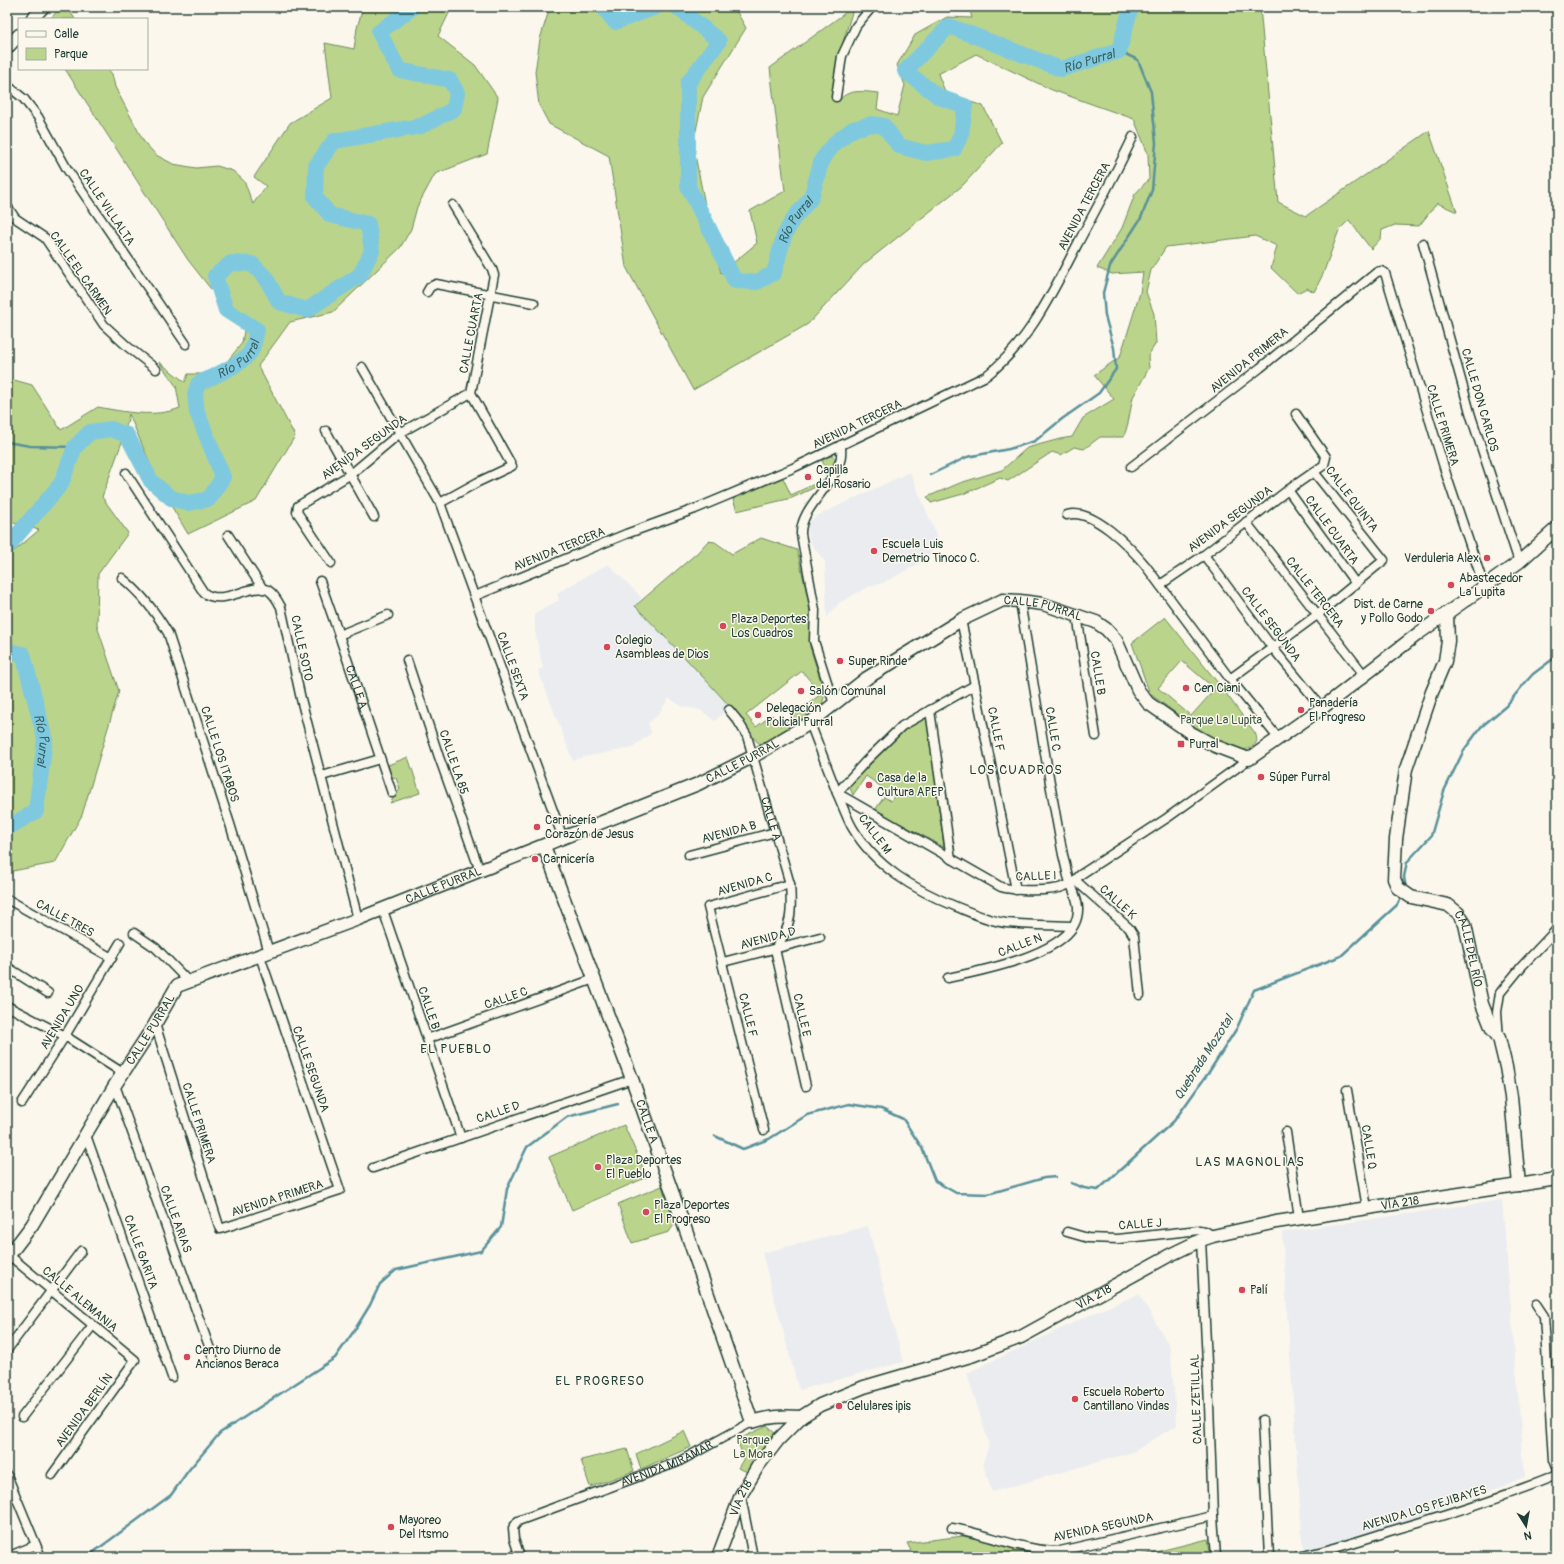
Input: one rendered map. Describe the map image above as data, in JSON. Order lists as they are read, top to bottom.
{
  "streets": {
    "street": [
      "AVENIDA TERCERA",
      "CALLE VILLALTA",
      "CALLE EL CARMEN",
      "CALLE CUARTA",
      "AVENIDA PRIMERA",
      "CALLE DON CARLOS",
      "CALLE PRIMERA",
      "AVENIDA SEGUNDA",
      "CALLE QUINTA",
      "CALLE TERCERA",
      "CALLE PURRAL",
      "CALLE SEGUNDA",
      "CALLE SOTO",
      "CALLE SEXTA",
      "CALLE B",
      "CALLE A",
      "CALLE F",
      "CALLE C",
      "CALLE LOS ITABOS",
      "CALLE LA 85",
      "AVENIDA B",
      "CALLE M",
      "CALLE I",
      "AVENIDA C",
      "CALLE K",
      "CALLE TRES",
      "AVENIDA D",
      "CALLE N",
      "CALLE DEL RÍO",
      "CALLE E",
      "AVENIDA UNO",
      "CALLE D",
      "CALLE Q",
      "VÍA 218",
      "CALLE ARIAS",
      "CALLE J",
      "CALLE GARITA",
      "CALLE ALEMANIA",
      "CALLE ZETILLAL",
      "AVENIDA BERLÍN",
      "AVENIDA MIRAMAR",
      "AVENIDA LOS PEJIBAYES"
    ]
  },
  "crossings": [
    ["AVENIDA TERCERA", "CALLE SEXTA"],
    ["CALLE CUARTA", "AVENIDA SEGUNDA"],
    ["CALLE CUARTA", "CALLE QUINTA"],
    ["AVENIDA PRIMERA", "CALLE PRIMERA"],
    ["AVENIDA PRIMERA", "CALLE SEGUNDA"],
    ["CALLE PRIMERA", "CALLE PURRAL"],
    ["AVENIDA SEGUNDA", "CALLE QUINTA"],
    ["AVENIDA SEGUNDA", "CALLE TERCERA"],
    ["AVENIDA SEGUNDA", "CALLE SEGUNDA"],
    ["AVENIDA SEGUNDA", "CALLE ZETILLAL"],
    ["CALLE PURRAL", "CALLE SEGUNDA"],
    ["CALLE PURRAL", "CALLE SOTO"],
    ["CALLE PURRAL", "CALLE SEXTA"],
    ["CALLE PURRAL", "CALLE B"],
    ["CALLE PURRAL", "CALLE A"],
    ["CALLE PURRAL", "CALLE F"],
    ["CALLE PURRAL", "CALLE C"],
    ["CALLE PURRAL", "CALLE LOS ITABOS"],
    ["CALLE PURRAL", "CALLE LA 85"],
    ["CALLE PURRAL", "CALLE I"],
    ["CALLE PURRAL", "CALLE ARIAS"],
    ["CALLE PURRAL", "CALLE GARITA"],
    ["CALLE PURRAL", "CALLE ALEMANIA"],
    ["CALLE SEGUNDA", "CALLE LOS ITABOS"],
    ["CALLE B", "CALLE C"],
    ["CALLE B", "CALLE D"],
    ["CALLE A", "CALLE C"],
    ["CALLE A", "AVENIDA B"],
    ["CALLE A", "AVENIDA C"],
    ["CALLE A", "AVENIDA D"],
    ["CALLE A", "CALLE E"],
    ["CALLE A", "CALLE D"],
    ["CALLE A", "AVENIDA MIRAMAR"],
    ["CALLE F", "CALLE I"],
    ["CALLE F", "AVENIDA C"],
    ["CALLE F", "AVENIDA D"],
    ["CALLE C", "CALLE I"],
    ["CALLE C", "CALLE K"],
    ["CALLE M", "CALLE I"],
    ["CALLE M", "CALLE N"],
    ["CALLE I", "CALLE K"],
    ["CALLE TRES", "AVENIDA UNO"],
    ["AVENIDA D", "CALLE E"],
    ["CALLE DEL RÍO", "VÍA 218"],
    ["CALLE Q", "VÍA 218"],
    ["VÍA 218", "CALLE J"],
    ["VÍA 218", "CALLE ZETILLAL"],
    ["VÍA 218", "AVENIDA MIRAMAR"],
    ["CALLE ALEMANIA", "AVENIDA BERLÍN"]
  ],
  "districts": [
    "LOS CUADROS",
    "EL PUEBLO",
    "LAS MAGNOLIAS",
    "EL PROGRESO"
  ],
  "water": ["Río Purral", "Quebrada Mozotal"],
  "parks": ["Parque La Lupita", "Parque La Mora"],
  "places": {
    "other": [
      "Capilla del Rosario",
      "Escuela Luis Demetrio Tinoco C.",
      "Verduleria Alex",
      "Abastecedor La Lupita",
      "Dist. de Carne y Pollo Godo",
      "Plaza Deportes Los Cuadros",
      "Colegio Asambleas de Dios",
      "Super Rinde",
      "Cen Ciani",
      "Salón Comunal",
      "Panadería El Progreso",
      "Delegación Policial Purral",
      "Súper Purral",
      "Casa de la Cultura APEP",
      "Carnicería Corazón de Jesus",
      "Carnicería",
      "Plaza Deportes El Pueblo",
      "Plaza Deportes El Progreso",
      "Palí",
      "Centro Diurno de Ancianos Beraca",
      "Escuela Roberto Cantillano Vindas",
      "Celulares ipis",
      "Mayoreo Del Itsmo"
    ],
    "transit": ["Purral"]
  },
  "legend": ["Calle", "Parque"],
  "north": "bottom"
}
